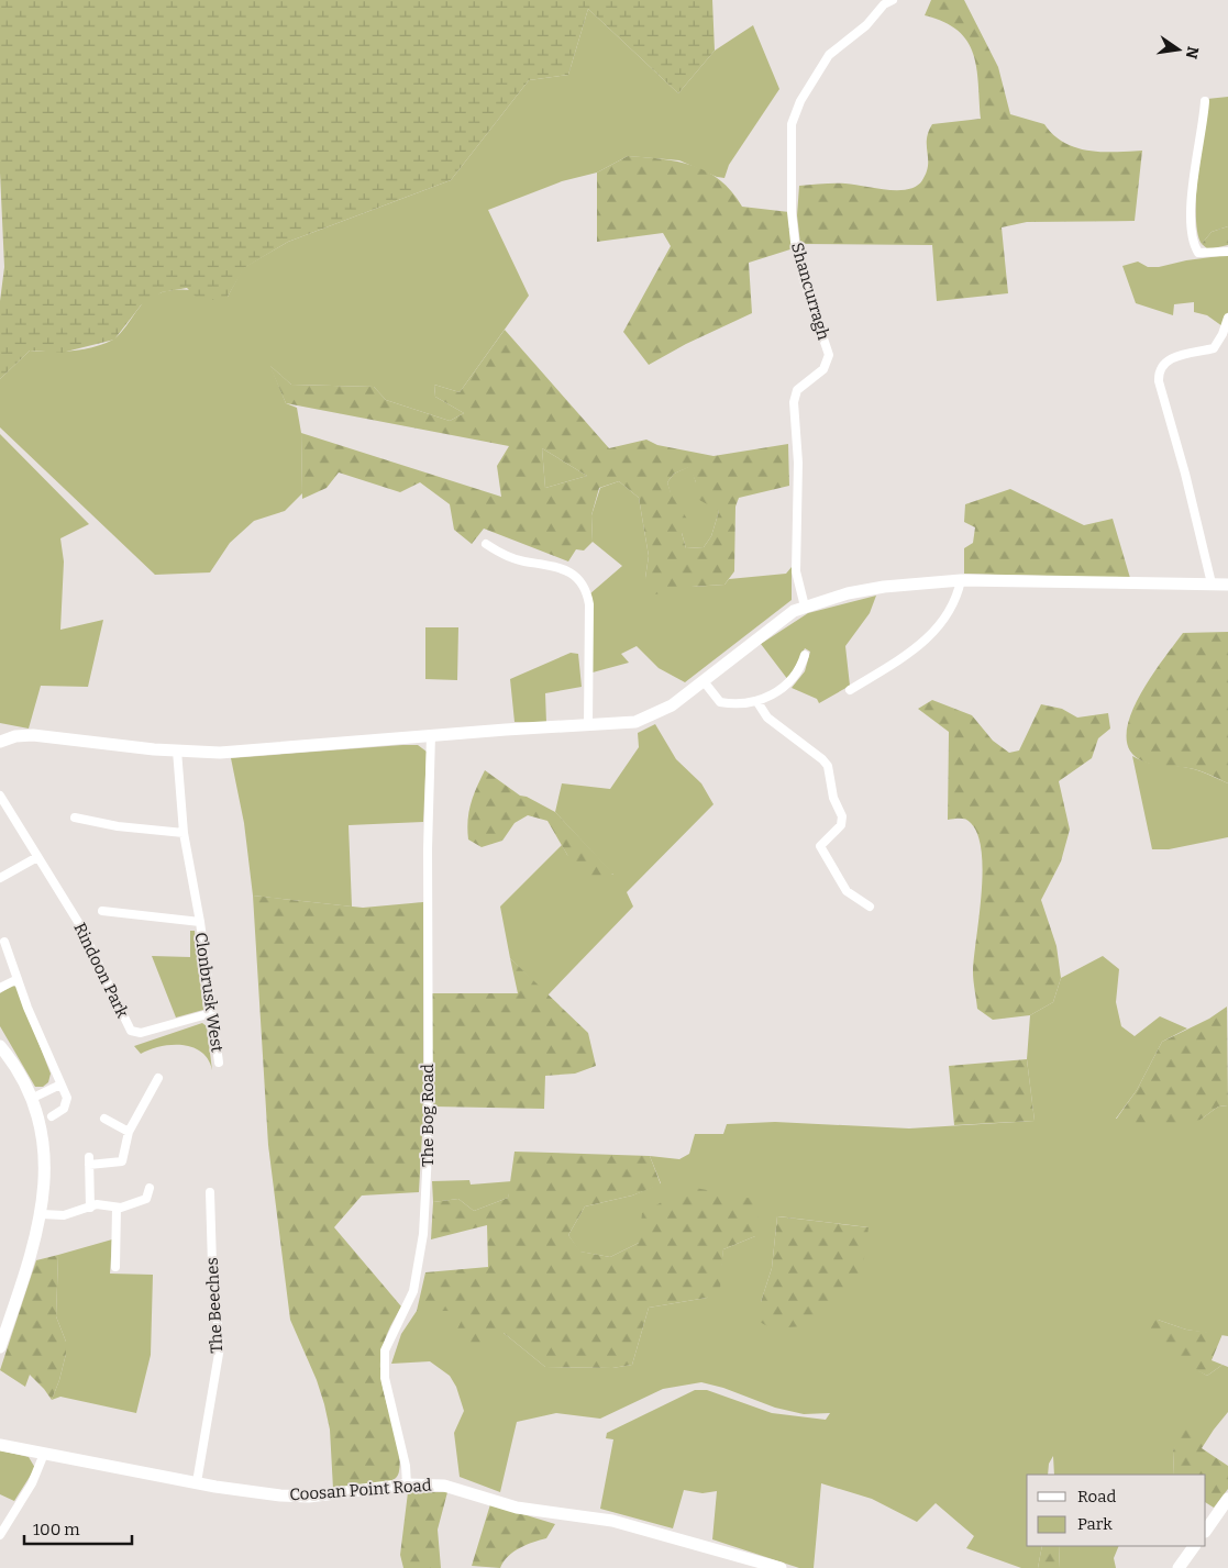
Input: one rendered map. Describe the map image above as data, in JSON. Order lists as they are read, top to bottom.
{
  "streets": {
    "street": [
      "Shancurragh",
      "Rindoon Park",
      "Clonbrusk West",
      "The Bog Road",
      "The Beeches",
      "Coosan Point Road"
    ]
  },
  "crossings": [
    ["Rindoon Park", "Clonbrusk West"],
    ["The Bog Road", "Coosan Point Road"],
    ["The Beeches", "Coosan Point Road"]
  ],
  "legend": ["Road", "Park"],
  "scale_bar": "100 m",
  "north": "right"
}
